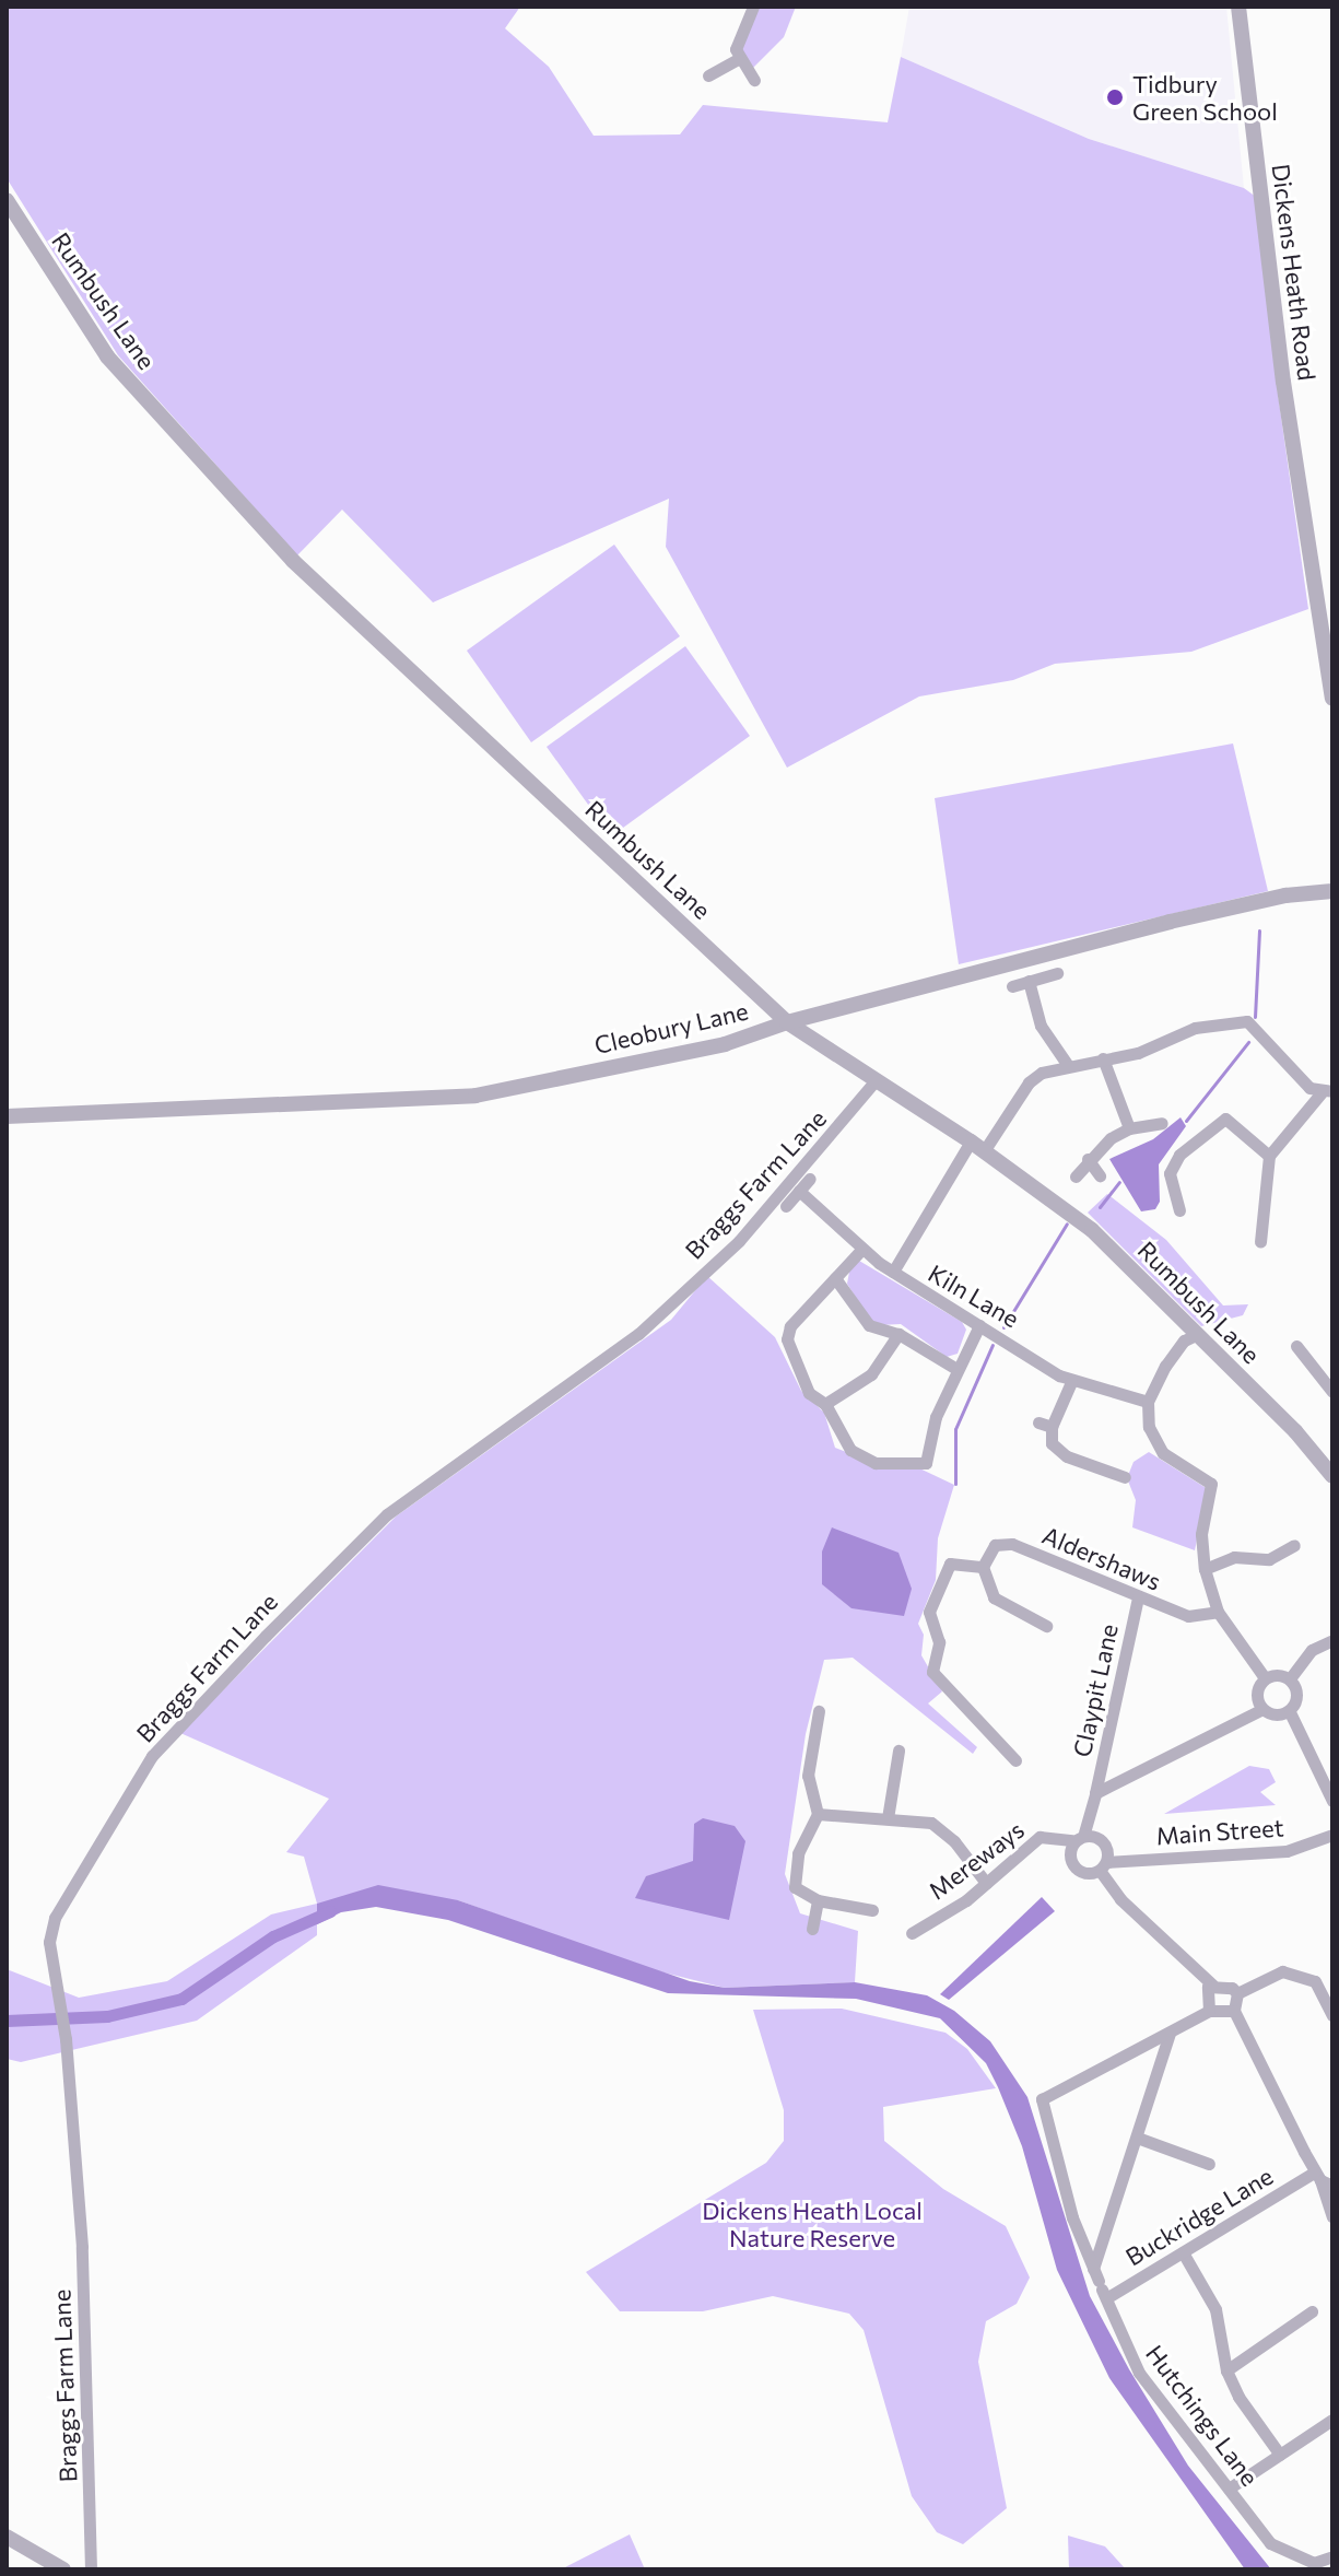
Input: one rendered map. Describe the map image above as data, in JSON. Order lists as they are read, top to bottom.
{
  "streets": {
    "street": [
      "Dickens Heath Road",
      "Rumbush Lane",
      "Cleobury Lane",
      "Braggs Farm Lane",
      "Kiln Lane",
      "Aldershaws",
      "Claypit Lane",
      "Main Street",
      "Mereways",
      "Buckridge Lane",
      "Hutchings Lane"
    ]
  },
  "crossings": [
    ["Rumbush Lane", "Cleobury Lane"],
    ["Rumbush Lane", "Braggs Farm Lane"],
    ["Aldershaws", "Claypit Lane"],
    ["Buckridge Lane", "Hutchings Lane"]
  ],
  "parks": ["Dickens Heath Local Nature Reserve"],
  "places": ["Tidbury Green School"]
}
